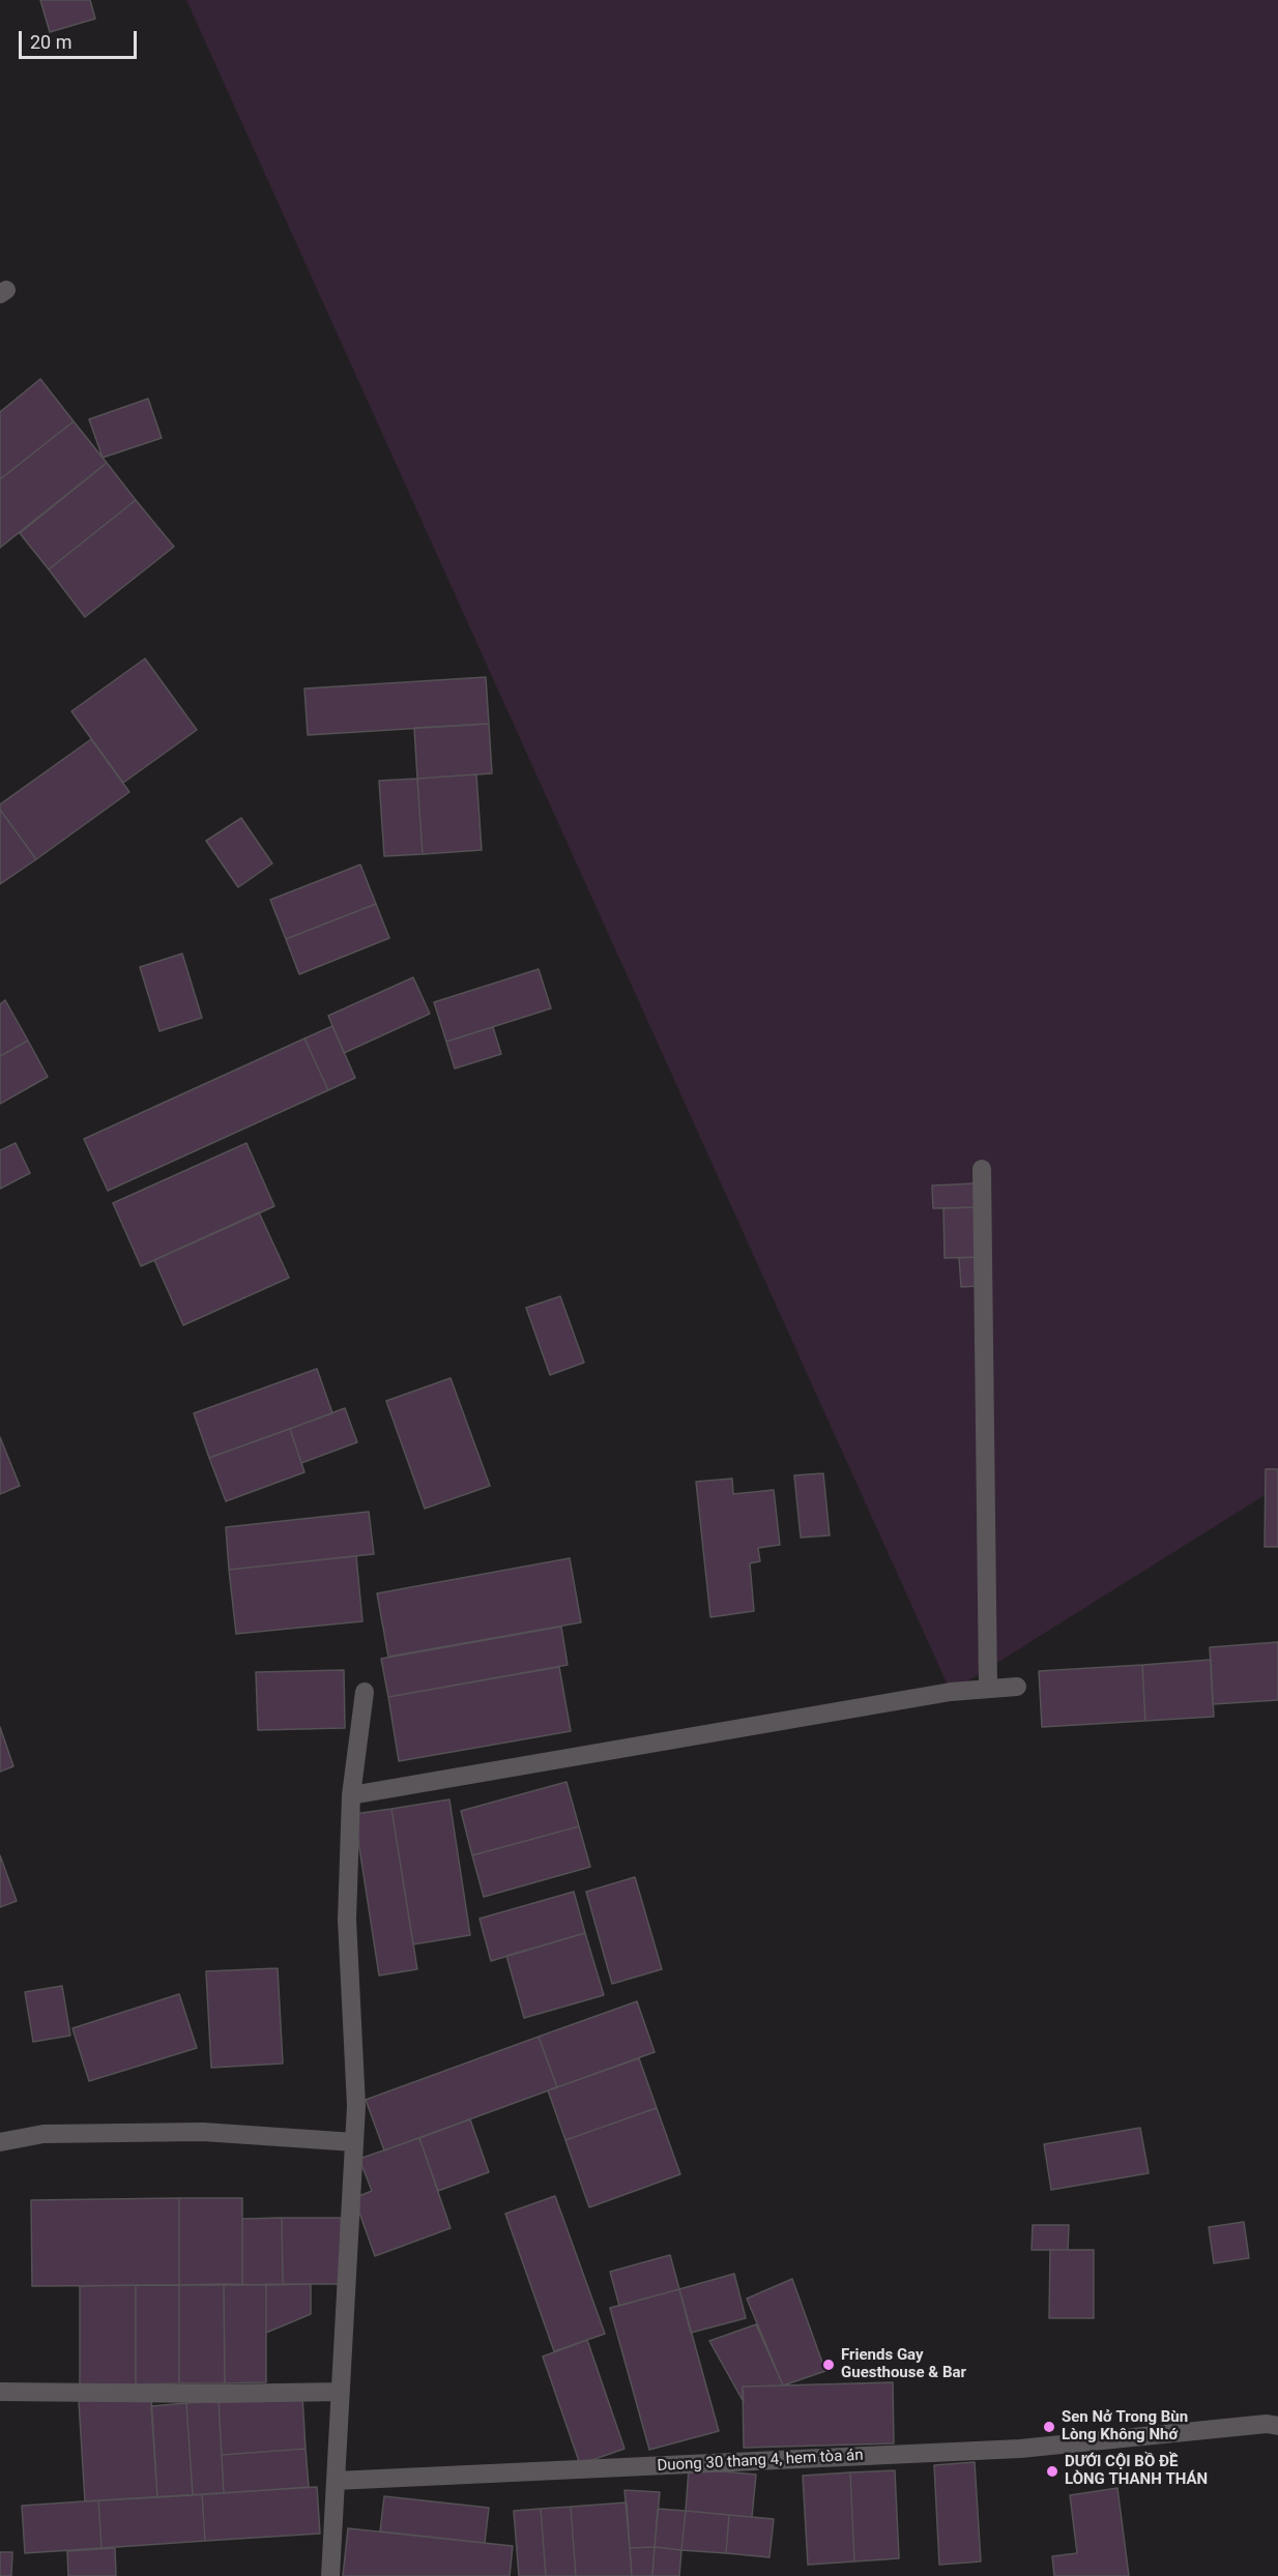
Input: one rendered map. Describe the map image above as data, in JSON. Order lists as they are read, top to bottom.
{
  "streets": {
    "street": ["Duong 30 thang 4, hem tòa án"]
  },
  "places": ["Friends Gay Guesthouse & Bar", "Sen Nở Trong Bùn Lòng Không Nhớ", "DƯỚI CỘI BỒ ĐỀ LÒNG THANH THÁN"],
  "scale_bar": "20 m"
}
